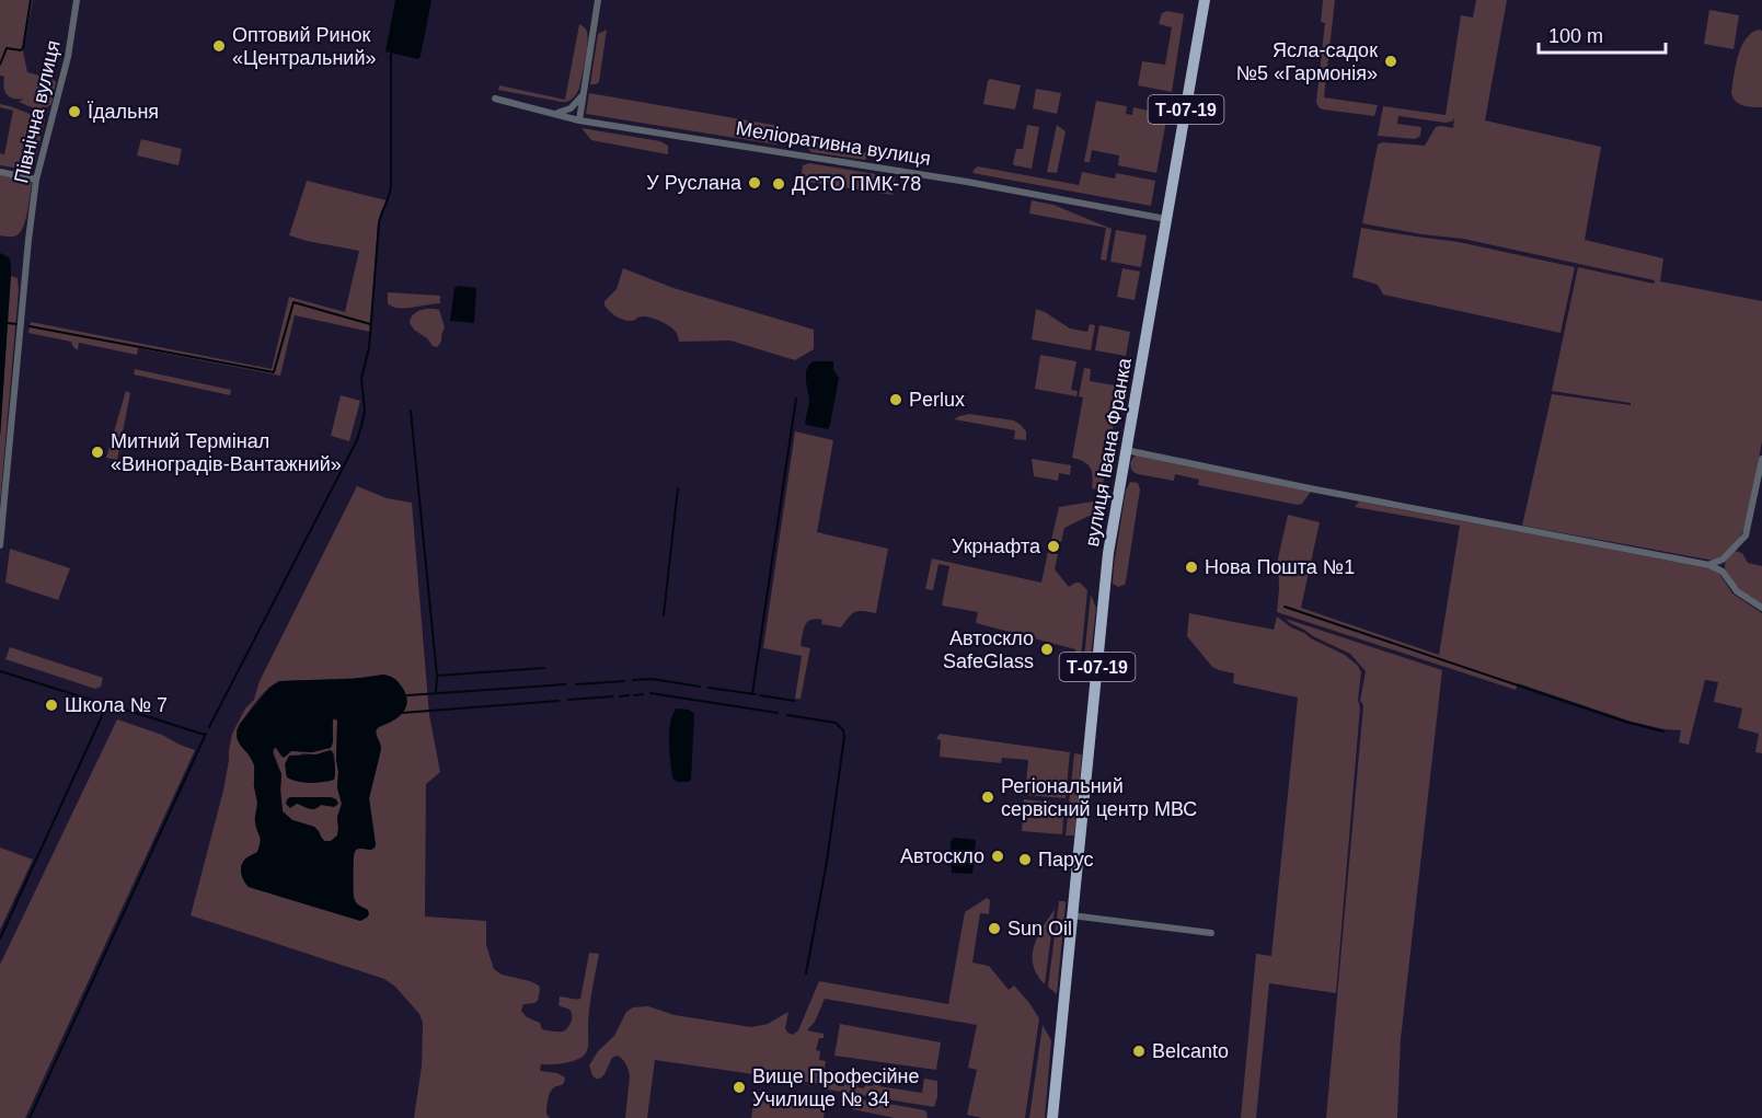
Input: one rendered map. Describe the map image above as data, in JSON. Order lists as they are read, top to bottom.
{
  "streets": {
    "main road": ["Т-07-19", "вулиця Івана Франка"],
    "street": ["Північна вулиця", "Меліоративна вулиця"]
  },
  "crossings": [
    ["Меліоративна вулиця", "вулиця Івана Франка"]
  ],
  "places": [
    "Оптовий Ринок «Центральний»",
    "Ясла-садок №5 «Гармонія»",
    "Їдальня",
    "У Руслана",
    "ДСТО ПМК-78",
    "Perlux",
    "Митний Термінал «Виноградів-Вантажний»",
    "Укрнафта",
    "Нова Пошта №1",
    "Автоскло SafeGlass",
    "Школа № 7",
    "Регіональний сервісний центр МВС",
    "Автоскло",
    "Парус",
    "Sun Oil",
    "Belcanto",
    "Вище Професійне Училище № 34"
  ],
  "scale_bar": "100 m"
}
